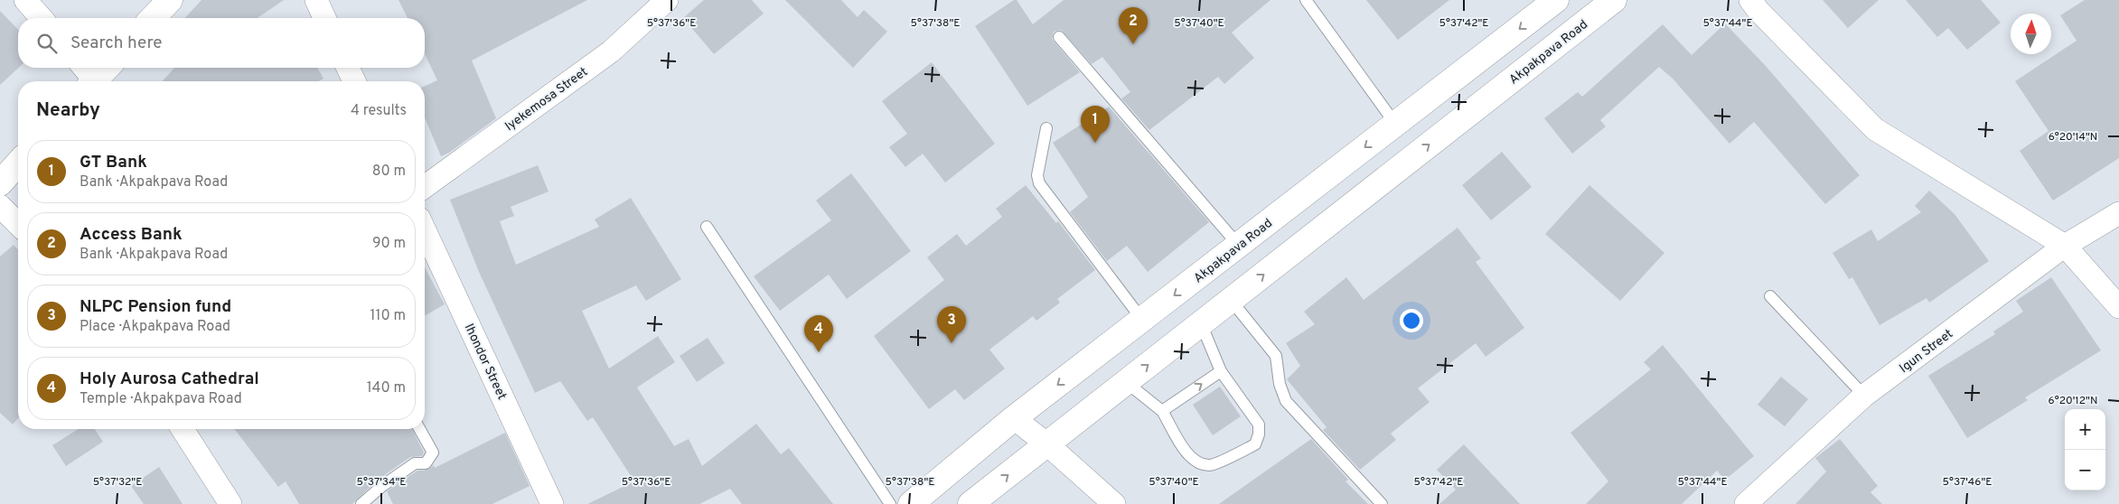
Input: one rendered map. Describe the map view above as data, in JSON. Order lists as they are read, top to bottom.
{
  "streets": {
    "main road": ["Akpakpava Road"],
    "street": ["Iyekemosa Street", "Igun Street", "Ihondor Street"]
  },
  "north": "top",
  "page": {
    "pins": [
      "2",
      "1",
      "3",
      "4"
    ],
    "search": "Search here",
    "heading": ["Nearby", "4 results"],
    "list": [
      {
        "mark": "1",
        "name": "GT Bank",
        "note": "Bank · Akpakpava Road",
        "value": "80 m"
      },
      {
        "mark": "2",
        "name": "Access Bank",
        "note": "Bank · Akpakpava Road",
        "value": "90 m"
      },
      {
        "mark": "3",
        "name": "NLPC Pension fund",
        "note": "Place · Akpakpava Road",
        "value": "110 m"
      },
      {
        "mark": "4",
        "name": "Holy Aurosa Cathedral",
        "note": "Temple · Akpakpava Road",
        "value": "140 m"
      }
    ],
    "map_buttons": ["+", "−"]
  },
  "coordinates": [
    "5°37'36\"E",
    "5°37'38\"E",
    "5°37'40\"E",
    "5°37'42\"E",
    "5°37'44\"E",
    "6°20'14\"N",
    "6°20'12\"N",
    "5°37'32\"E",
    "5°37'34\"E",
    "5°37'46\"E"
  ]
}
